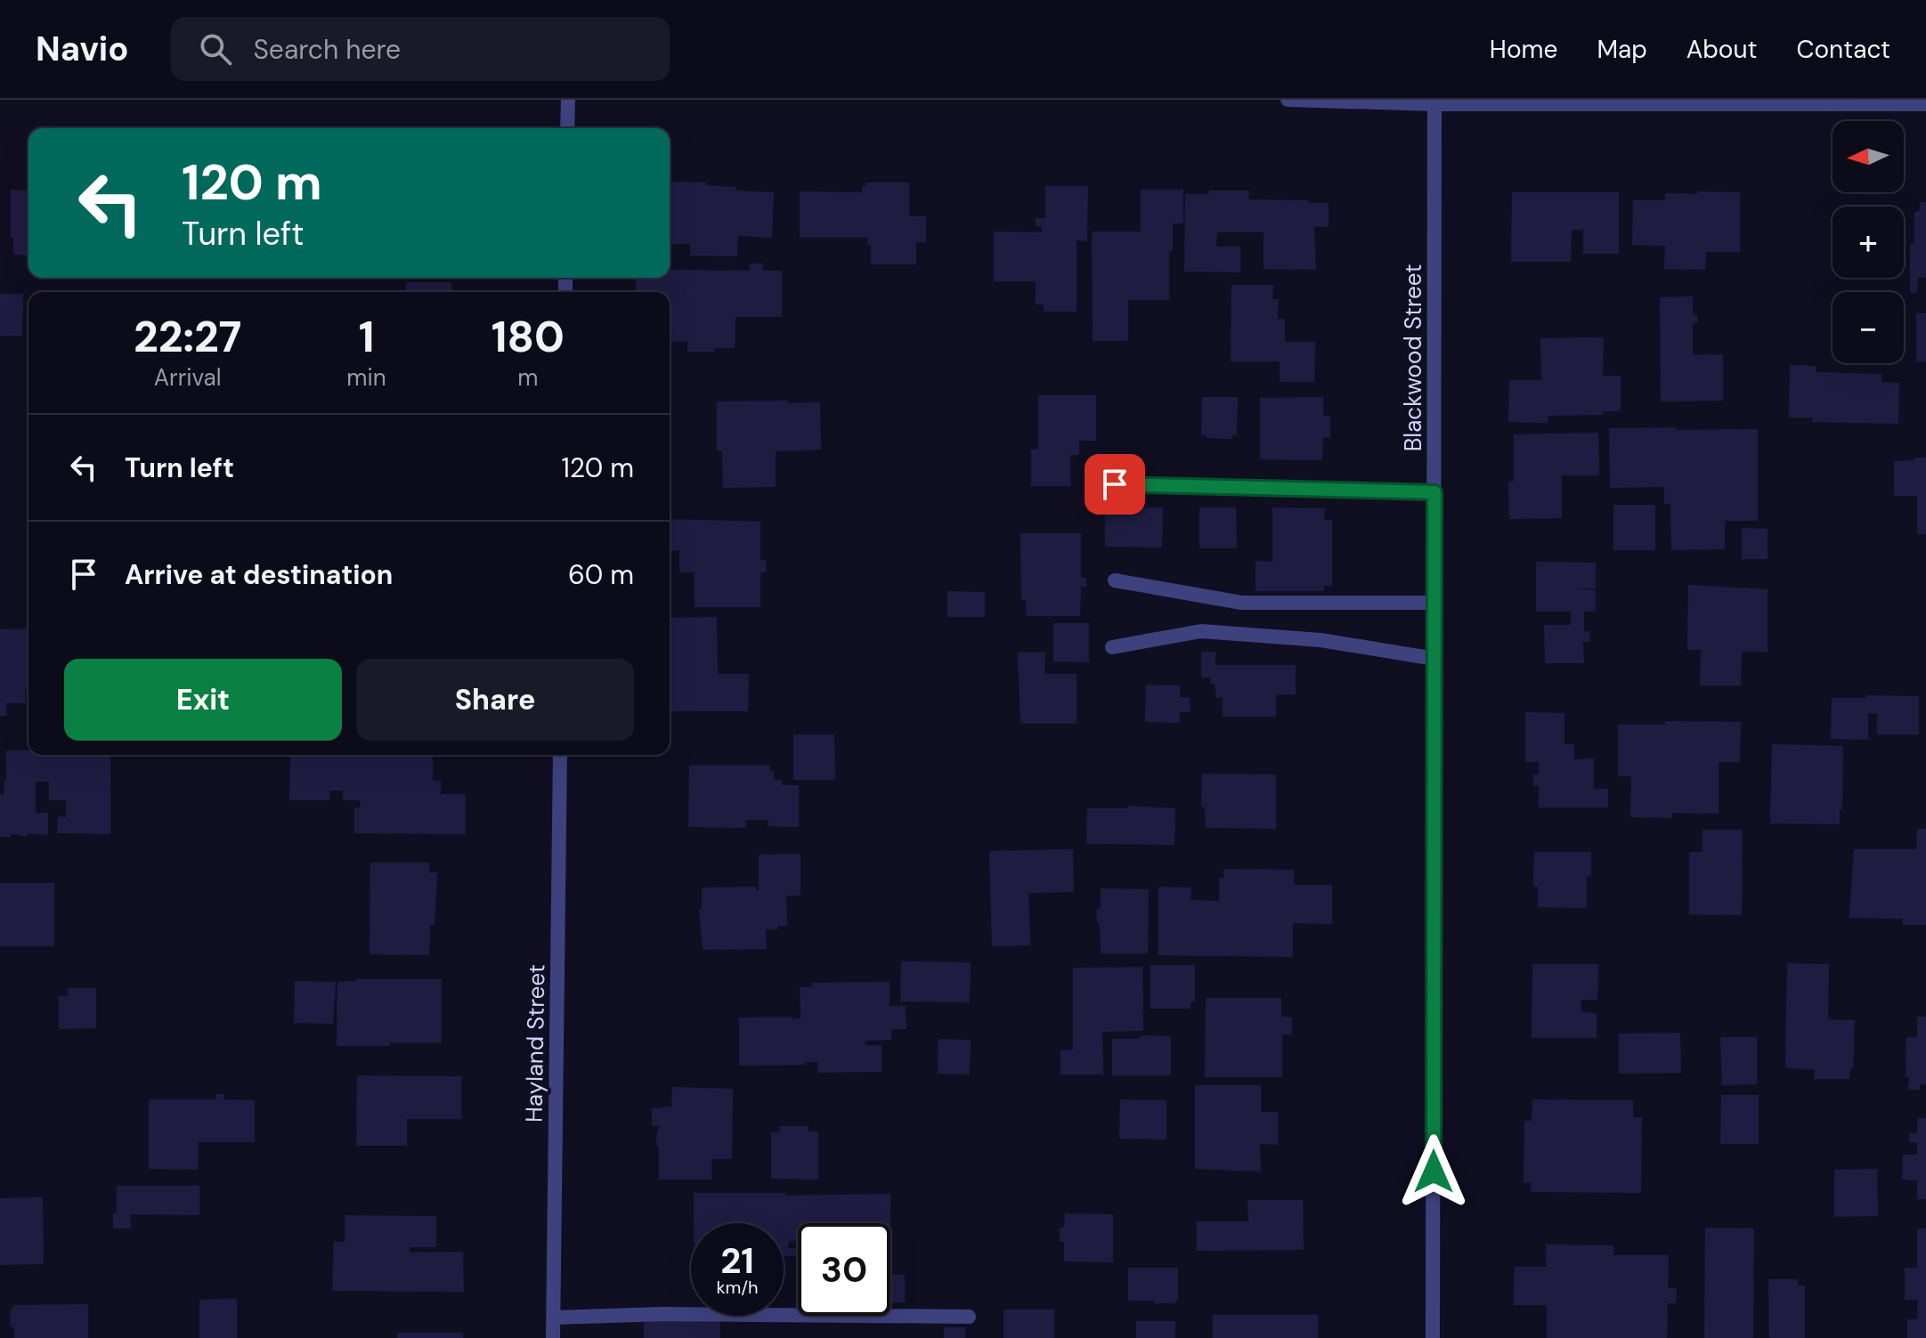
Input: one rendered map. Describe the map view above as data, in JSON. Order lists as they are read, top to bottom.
{
  "streets": {
    "street": ["Blackwood Street", "Hayland Street"]
  },
  "north": "left",
  "page": {
    "header": "Navio",
    "search": "Search here",
    "nav": [
      "Home",
      "Map",
      "About",
      "Contact"
    ],
    "map_buttons": ["+", "−"],
    "turn": ["120 m", "Turn left"],
    "eta": [
      "22:27",
      "Arrival",
      "1",
      "min",
      "180",
      "m"
    ],
    "list": [
      {
        "name": "Turn left",
        "value": "120 m"
      },
      {
        "name": "Arrive at destination",
        "value": "60 m"
      }
    ],
    "buttons": ["Exit", "Share"],
    "speed": "21 km/h",
    "limit": "30"
  }
}
